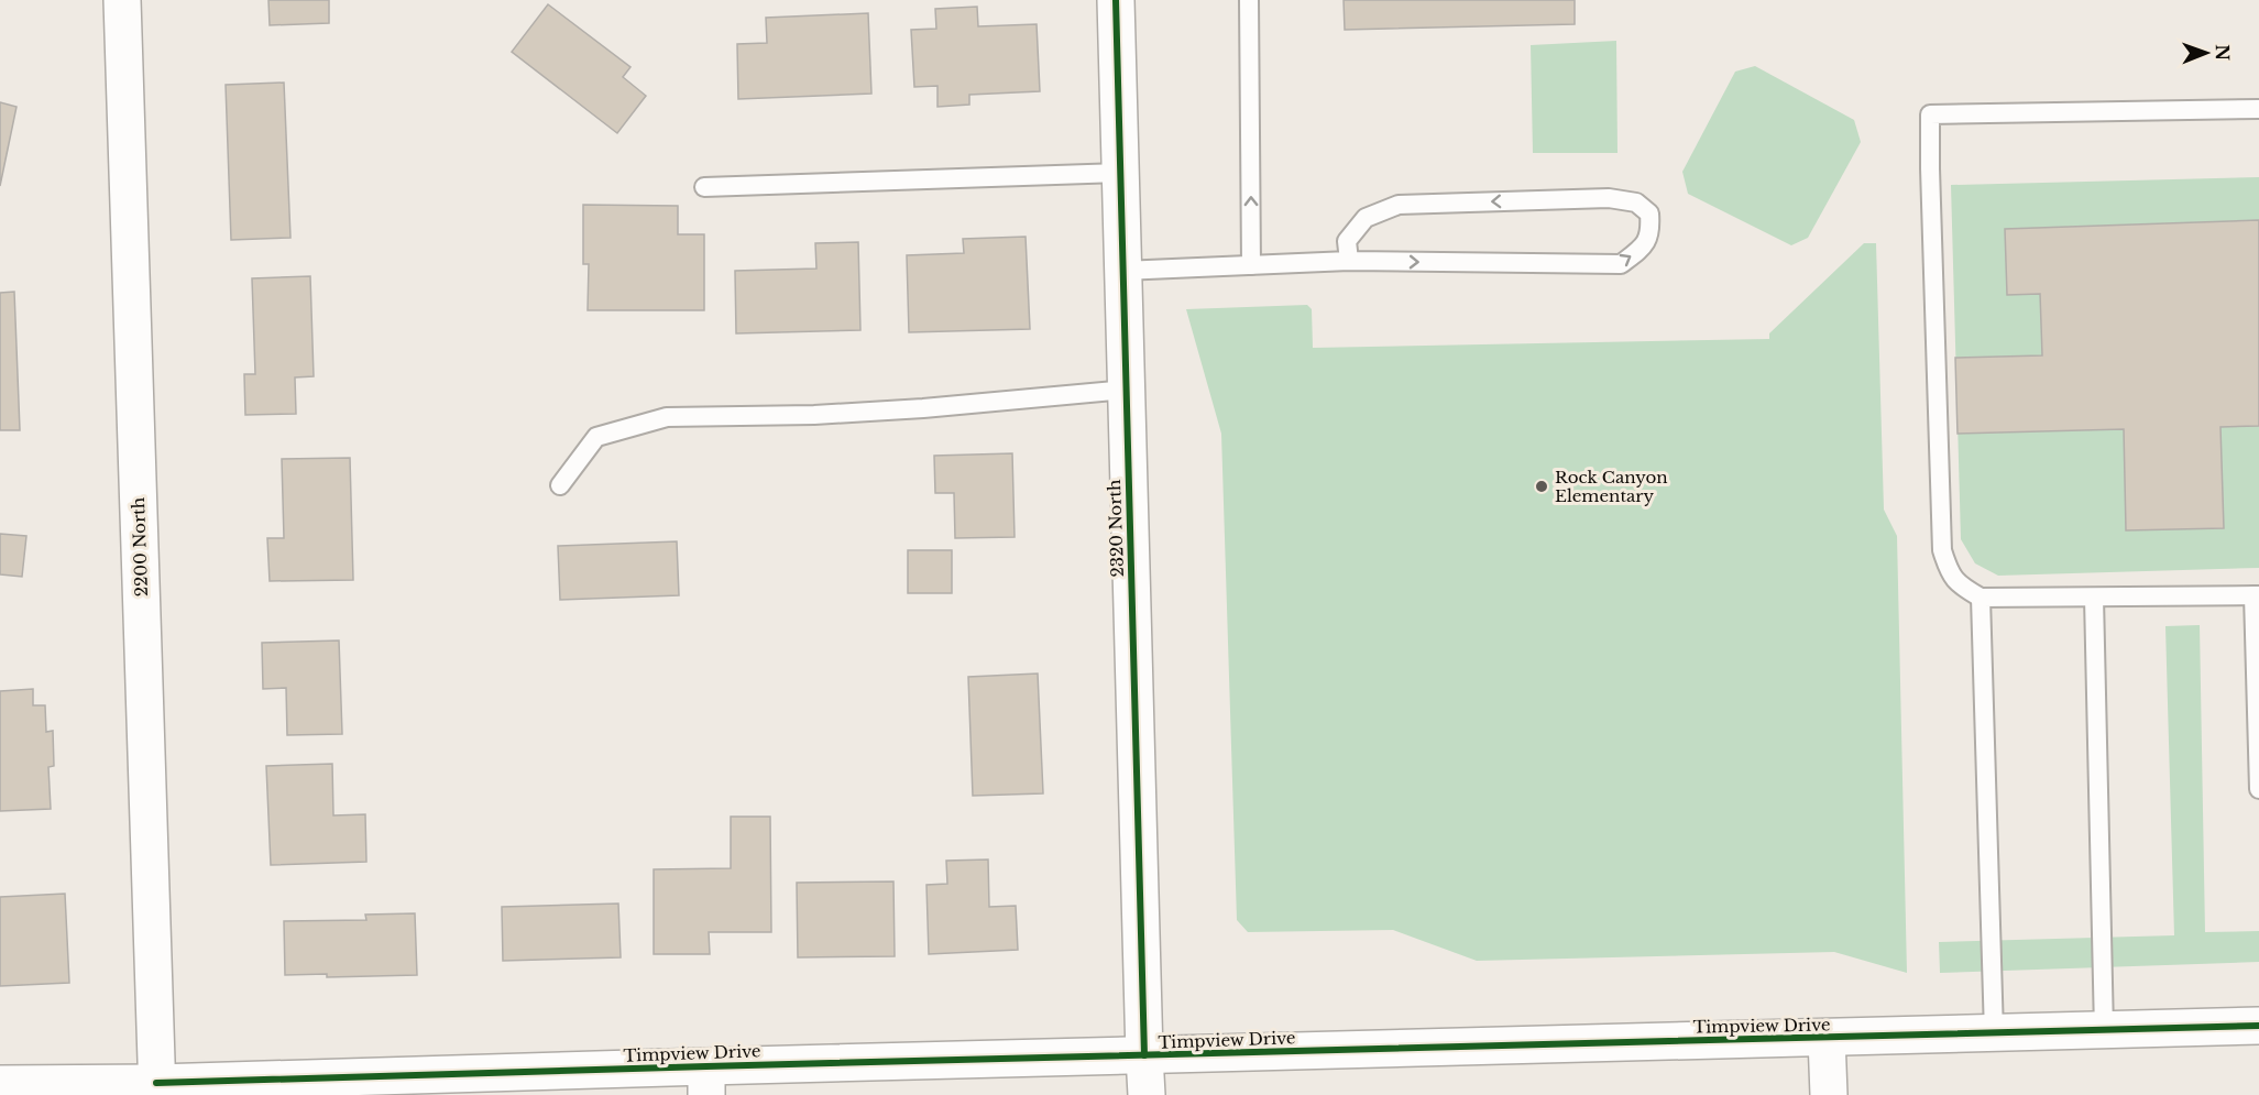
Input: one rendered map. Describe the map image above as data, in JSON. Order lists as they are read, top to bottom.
{
  "streets": {
    "street": ["2320 North", "2200 North", "Timpview Drive"]
  },
  "crossings": [
    ["2320 North", "Timpview Drive"],
    ["2200 North", "Timpview Drive"]
  ],
  "places": ["Rock Canyon Elementary"],
  "north": "right"
}
